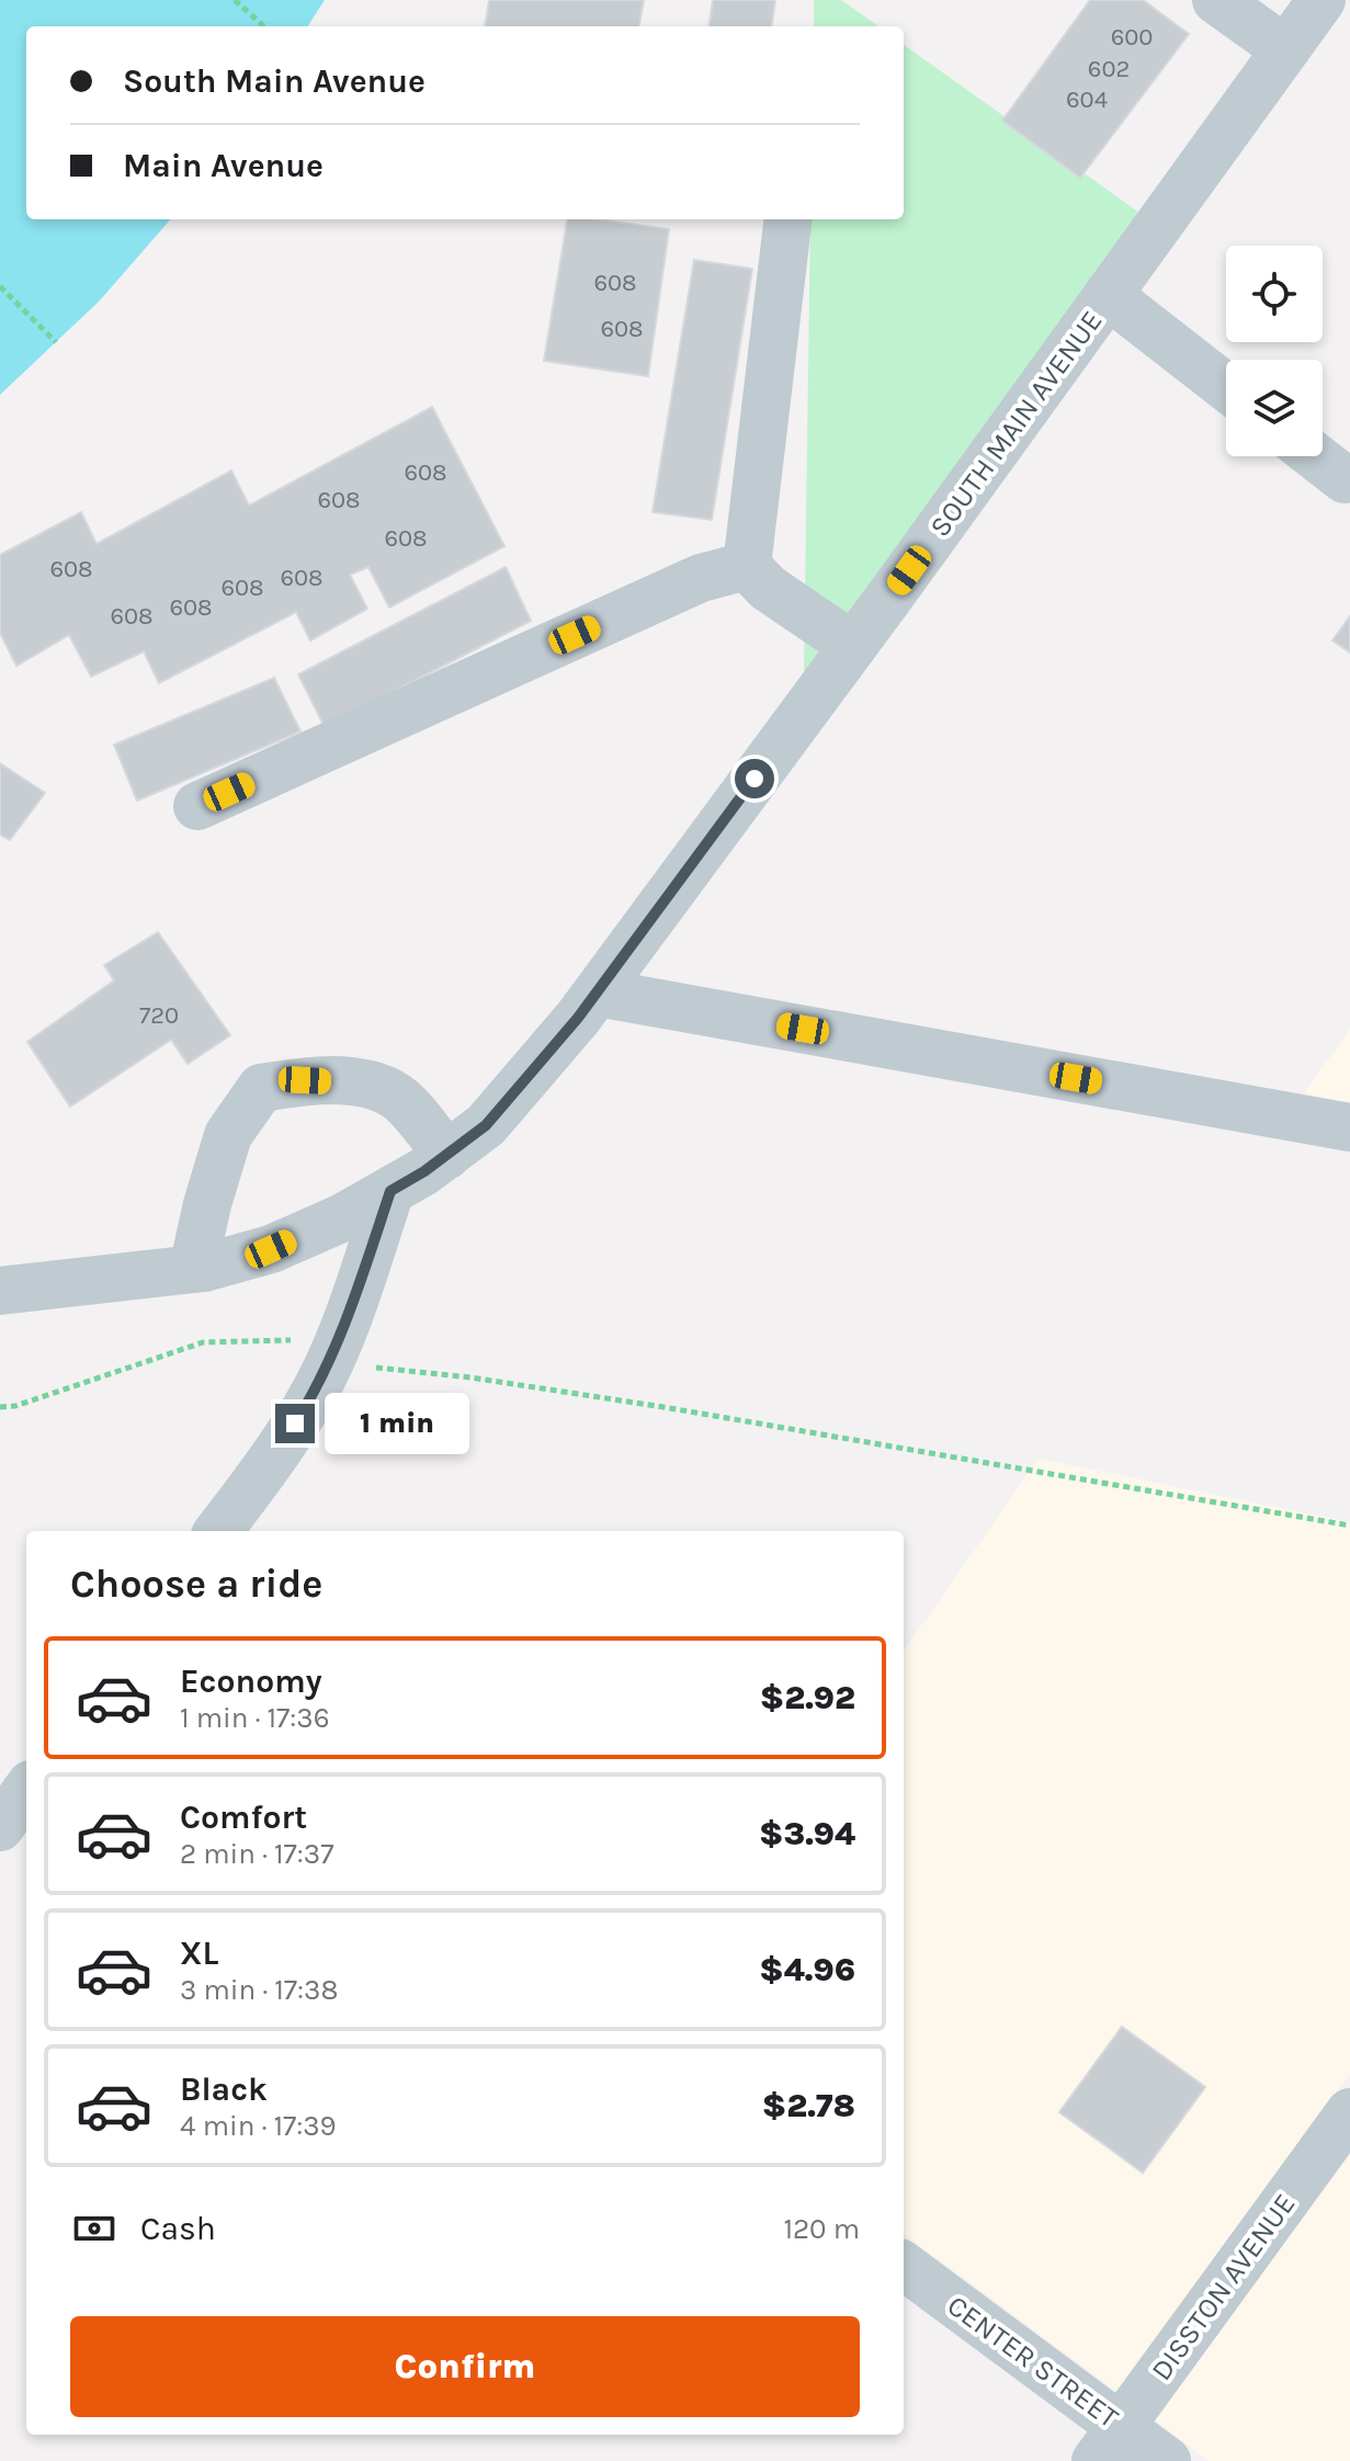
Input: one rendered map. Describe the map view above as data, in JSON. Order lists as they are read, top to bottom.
{
  "streets": {
    "street": ["SOUTH MAIN AVENUE", "DISSTON AVENUE", "CENTER STREET"]
  },
  "crossings": [
    ["DISSTON AVENUE", "CENTER STREET"]
  ],
  "house_numbers": [
    "600",
    "602",
    "604",
    "608",
    "608",
    "608",
    "608",
    "608",
    "608",
    "608",
    "608",
    "608",
    "608",
    "720"
  ],
  "page": {
    "banner": ["South Main Avenue", "Main Avenue"],
    "bubble": "1 min",
    "heading": "Choose a ride",
    "list": [
      {
        "name": "Economy",
        "note": "1 min · 17:36",
        "value": "$2.92"
      },
      {
        "name": "Comfort",
        "note": "2 min · 17:37",
        "value": "$3.94"
      },
      {
        "name": "XL",
        "note": "3 min · 17:38",
        "value": "$4.96"
      },
      {
        "name": "Black",
        "note": "4 min · 17:39",
        "value": "$2.78"
      }
    ],
    "pay": ["Cash", "120 m"],
    "buttons": "Confirm"
  }
}
